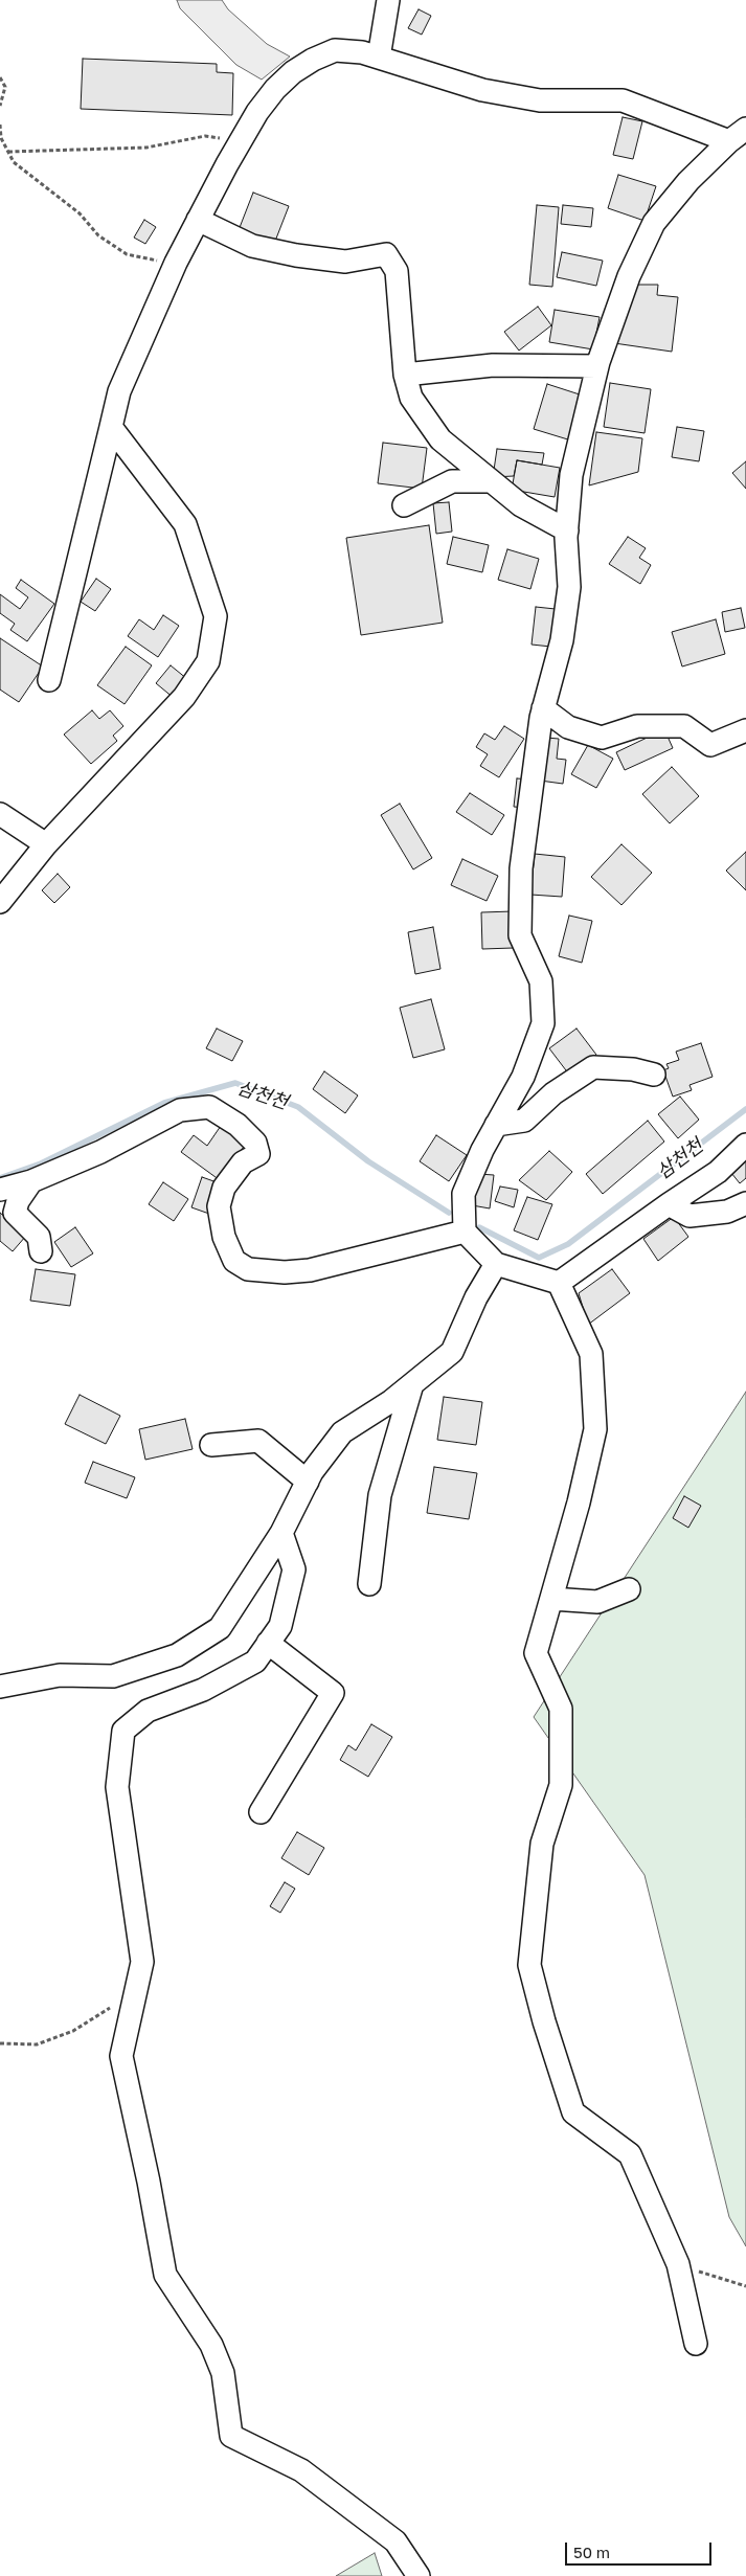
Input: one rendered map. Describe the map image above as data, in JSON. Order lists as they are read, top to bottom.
{
  "water": ["삼천천"],
  "scale_bar": "50 m"
}
